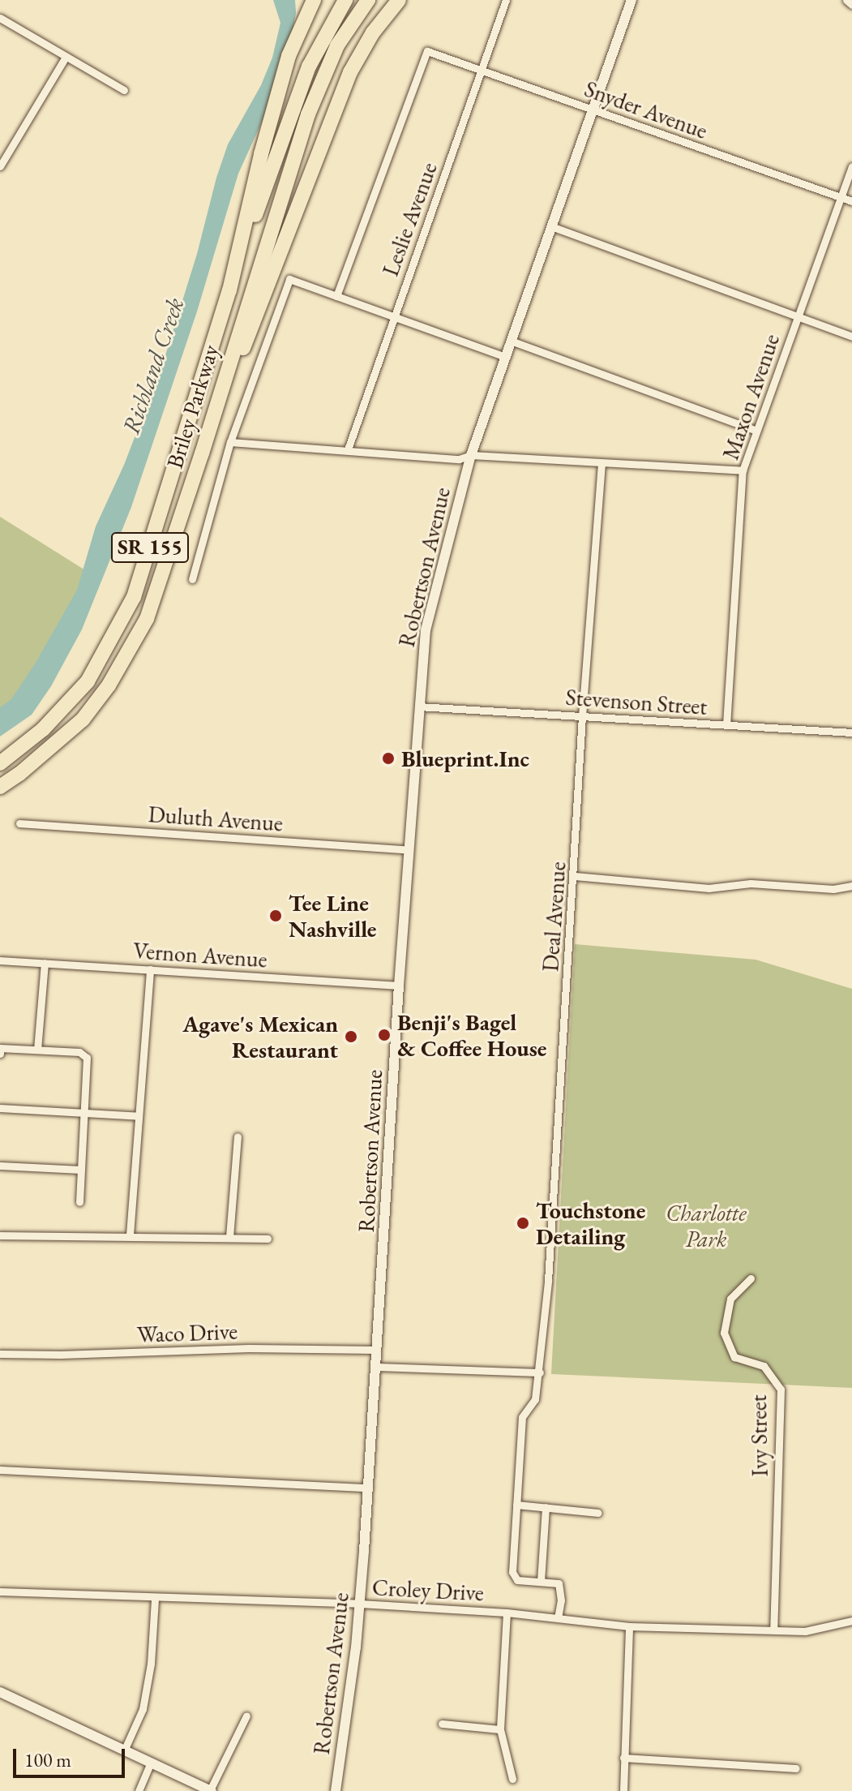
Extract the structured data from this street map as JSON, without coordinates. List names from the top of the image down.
{
  "streets": {
    "highway": ["Briley Parkway", "SR 155"],
    "street": [
      "Snyder Avenue",
      "Leslie Avenue",
      "Maxon Avenue",
      "Robertson Avenue",
      "Stevenson Street",
      "Duluth Avenue",
      "Deal Avenue",
      "Vernon Avenue",
      "Waco Drive",
      "Ivy Street",
      "Croley Drive"
    ]
  },
  "crossings": [
    ["Snyder Avenue", "Leslie Avenue"],
    ["Snyder Avenue", "Maxon Avenue"],
    ["Snyder Avenue", "Robertson Avenue"],
    ["Maxon Avenue", "Stevenson Street"],
    ["Robertson Avenue", "Stevenson Street"],
    ["Robertson Avenue", "Duluth Avenue"],
    ["Robertson Avenue", "Vernon Avenue"],
    ["Robertson Avenue", "Waco Drive"],
    ["Robertson Avenue", "Croley Drive"],
    ["Stevenson Street", "Deal Avenue"],
    ["Ivy Street", "Croley Drive"]
  ],
  "water": ["Richland Creek"],
  "parks": ["Charlotte Park"],
  "places": [
    "Blueprint.Inc",
    "Tee Line Nashville",
    "Benji's Bagel & Coffee House",
    "Agave's Mexican Restaurant",
    "Touchstone Detailing"
  ],
  "scale_bar": "100 m"
}
